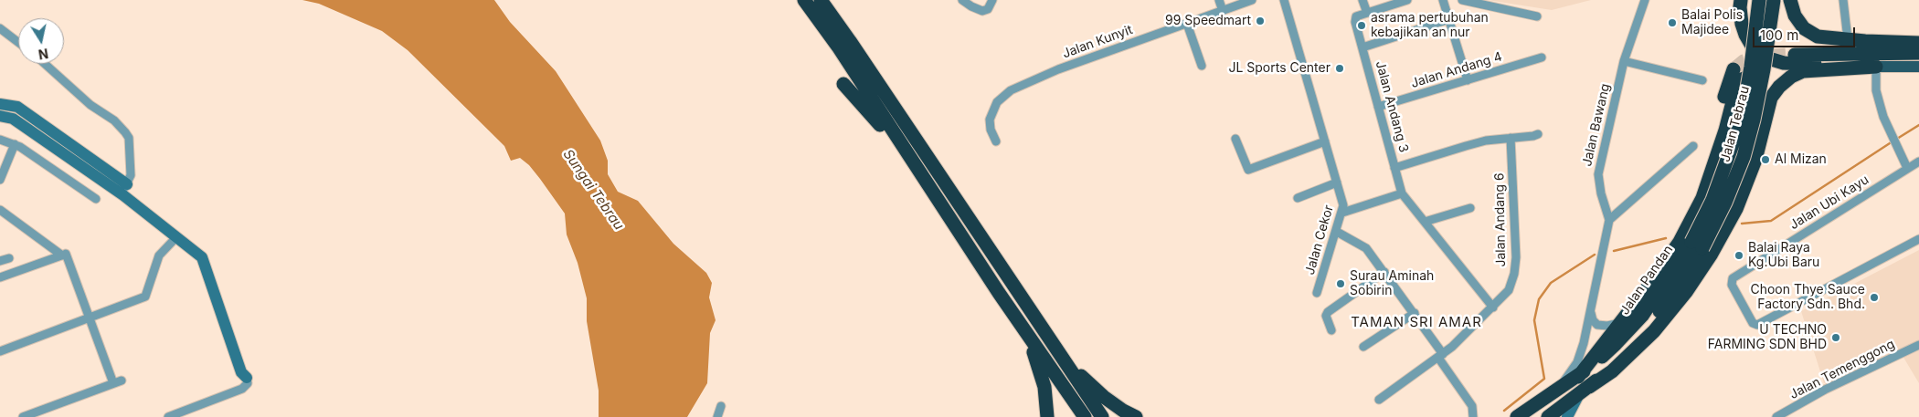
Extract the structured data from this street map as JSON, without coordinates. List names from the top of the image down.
{
  "streets": {
    "highway": ["Jalan Tebrau", "Jalan Pandan"],
    "street": [
      "Jalan Kunyit",
      "Jalan Andang 4",
      "Jalan Andang 3",
      "Jalan Bawang",
      "Jalan Ubi Kayu",
      "Jalan Andang 6",
      "Jalan Cekor",
      "Jalan Temenggong"
    ]
  },
  "crossings": [
    ["Jalan Andang 4", "Jalan Andang 3"],
    ["Jalan Andang 3", "Jalan Andang 6"],
    ["Jalan Tebrau", "Jalan Pandan"],
    ["Jalan Bawang", "Jalan Pandan"]
  ],
  "districts": ["TAMAN SRI AMAR"],
  "water": ["Sungai Tebrau"],
  "places": [
    "99 Speedmart",
    "Balai Polis Majidee",
    "asrama pertubuhan kebajikan an nur",
    "JL Sports Center",
    "Al Mizan",
    "Balai Raya Kg.Ubi Baru",
    "Surau Aminah Sobirin",
    "Choon Thye Sauce Factory Sdn. Bhd.",
    "U TECHNO FARMING SDN BHD"
  ],
  "scale_bar": "100 m",
  "north": "bottom"
}
